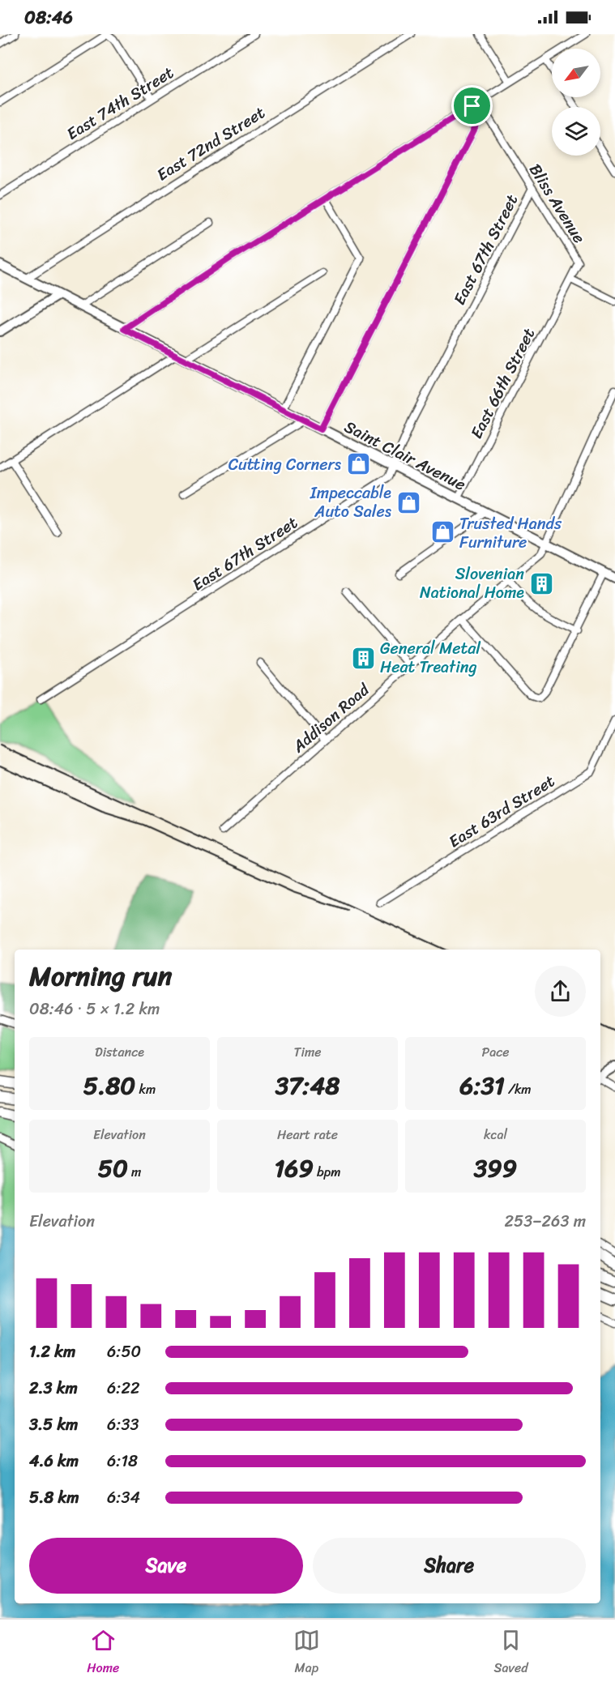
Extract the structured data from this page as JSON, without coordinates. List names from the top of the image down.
{
  "streets": {
    "main road": ["Saint Clair Avenue"],
    "street": [
      "East 74th Street",
      "East 72nd Street",
      "Bliss Avenue",
      "East 67th Street",
      "East 66th Street",
      "Addison Road",
      "East 63rd Street"
    ]
  },
  "crossings": [
    ["East 72nd Street", "Saint Clair Avenue"],
    ["Bliss Avenue", "East 67th Street"],
    ["Bliss Avenue", "East 66th Street"],
    ["East 67th Street", "Saint Clair Avenue"],
    ["East 66th Street", "Saint Clair Avenue"],
    ["Saint Clair Avenue", "Addison Road"]
  ],
  "places": {
    "shop": ["Cutting Corners", "Impeccable Auto Sales", "Trusted Hands Furniture"],
    "building": ["Slovenian National Home", "General Metal Heat Treating"]
  },
  "north": "bottom left",
  "page": {
    "status": "08:46",
    "heading": ["Morning run", "08:46 · 5 × 1.2 km"],
    "stats": [
      ["Distance", "5.80 km"],
      ["Time", "37:48"],
      ["Pace", "6:31 /km"],
      ["Elevation", "50 m"],
      ["Heart rate", "169 bpm"],
      ["kcal", "399"]
    ],
    "chart": ["Elevation", "253–263 m"],
    "list": [
      {
        "name": "1.2 km",
        "note": "6:50"
      },
      {
        "name": "2.3 km",
        "note": "6:22"
      },
      {
        "name": "3.5 km",
        "note": "6:33"
      },
      {
        "name": "4.6 km",
        "note": "6:18"
      },
      {
        "name": "5.8 km",
        "note": "6:34"
      }
    ],
    "buttons": ["Save", "Share"],
    "tabs": ["Home", "Map", "Saved"]
  }
}
